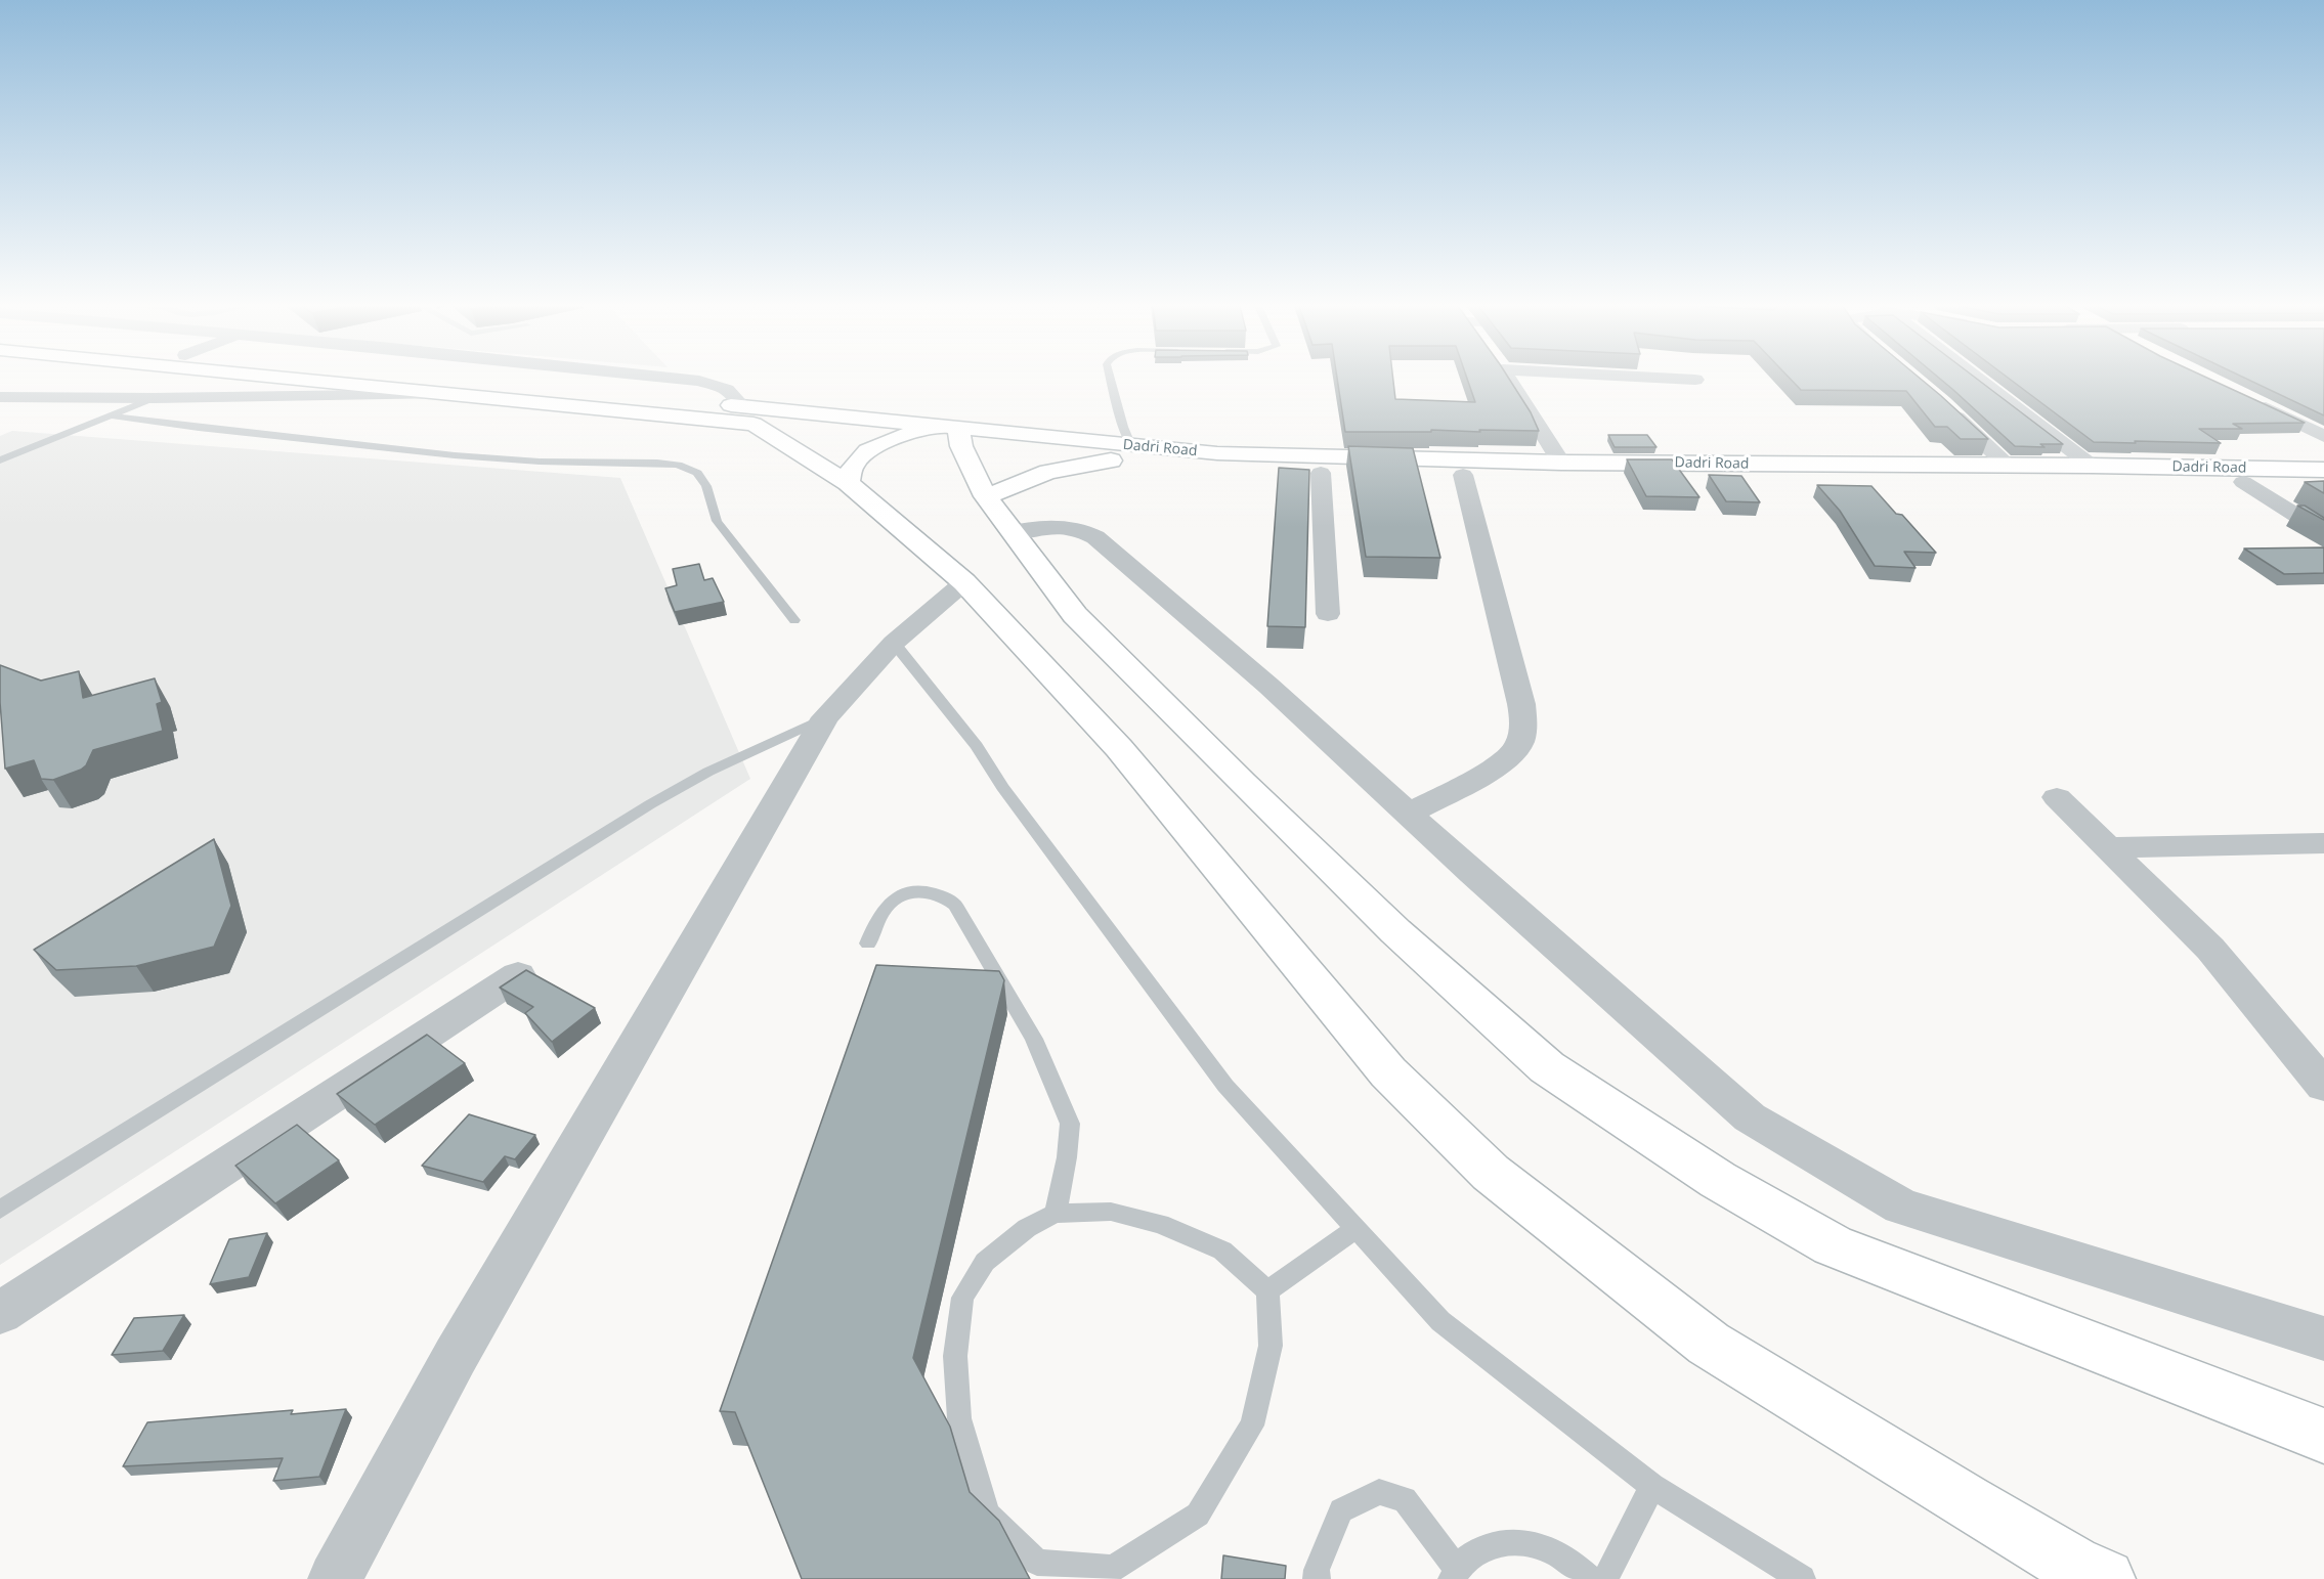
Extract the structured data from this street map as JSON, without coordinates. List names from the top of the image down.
{
  "streets": {
    "main road": ["Dadri Road"]
  }
}
